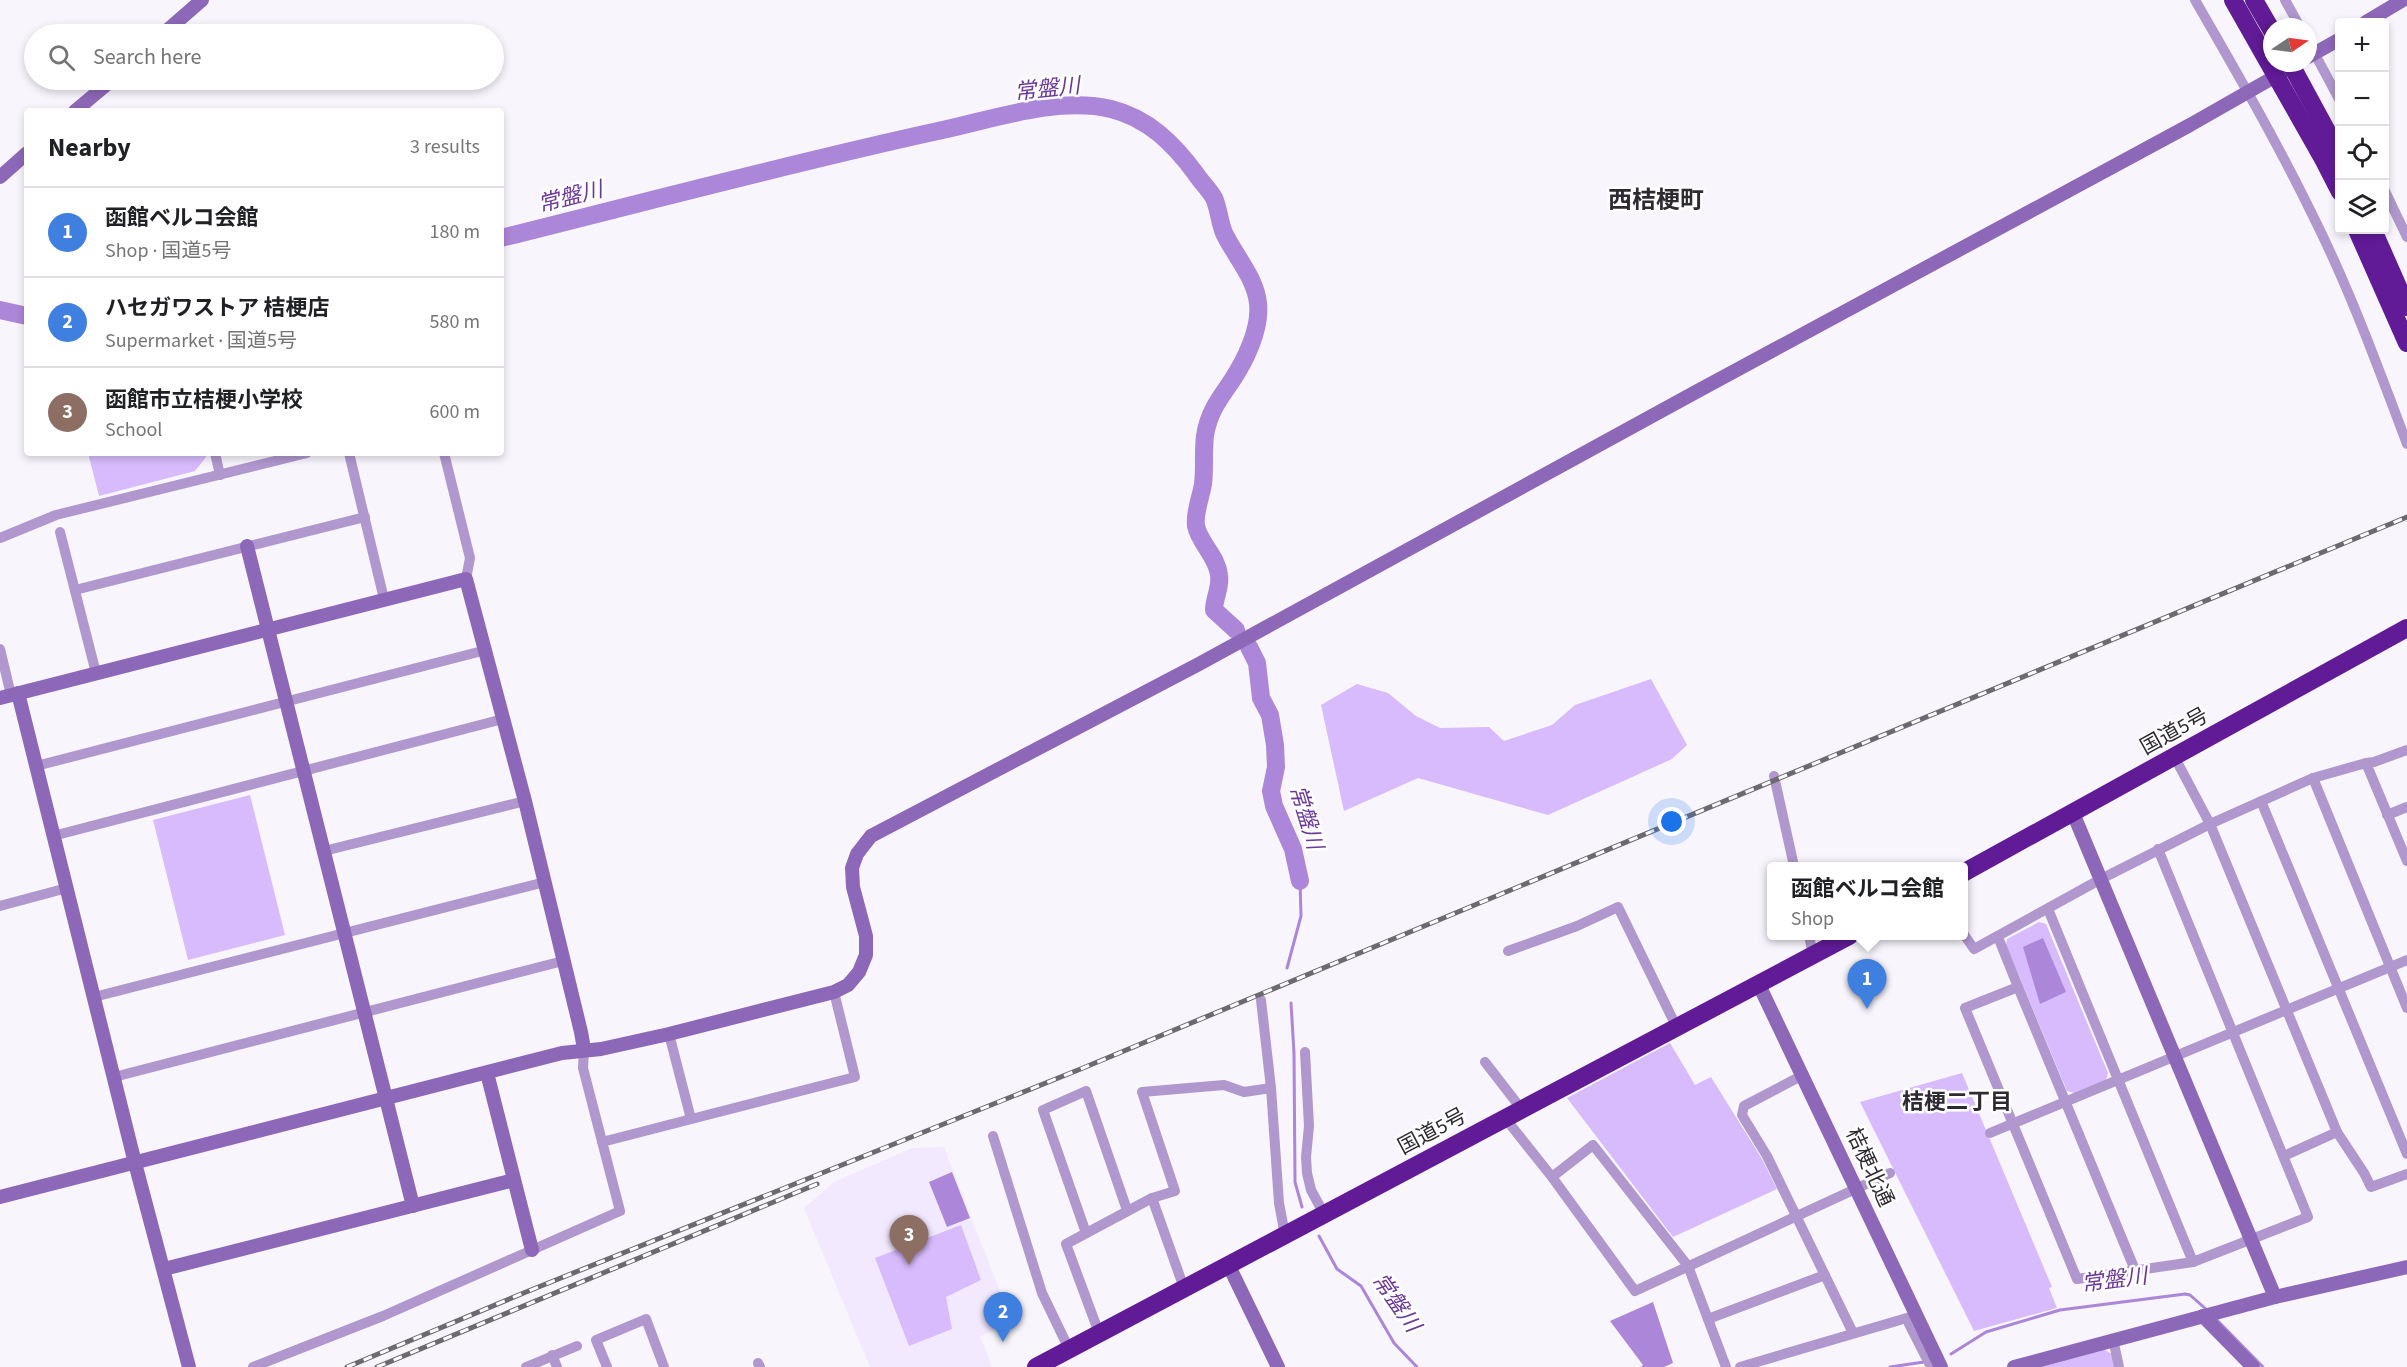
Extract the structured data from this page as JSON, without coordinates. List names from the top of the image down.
{
  "streets": {
    "highway": ["国道5号"],
    "street": ["桔梗北通"]
  },
  "crossings": [
    ["国道5号", "桔梗北通"]
  ],
  "districts": ["西桔梗町", "桔梗二丁目"],
  "water": ["常盤川"],
  "north": "right",
  "page": {
    "map_buttons": ["+", "−"],
    "search": "Search here",
    "heading": ["Nearby", "3 results"],
    "list": [
      {
        "mark": "1",
        "name": "函館ベルコ会館",
        "note": "Shop · 国道5号",
        "value": "180 m"
      },
      {
        "mark": "2",
        "name": "ハセガワストア 桔梗店",
        "note": "Supermarket · 国道5号",
        "value": "580 m"
      },
      {
        "mark": "3",
        "name": "函館市立桔梗小学校",
        "note": "School",
        "value": "600 m"
      }
    ],
    "popup": ["函館ベルコ会館", "Shop"],
    "pins": ["1", "3", "2"]
  }
}
